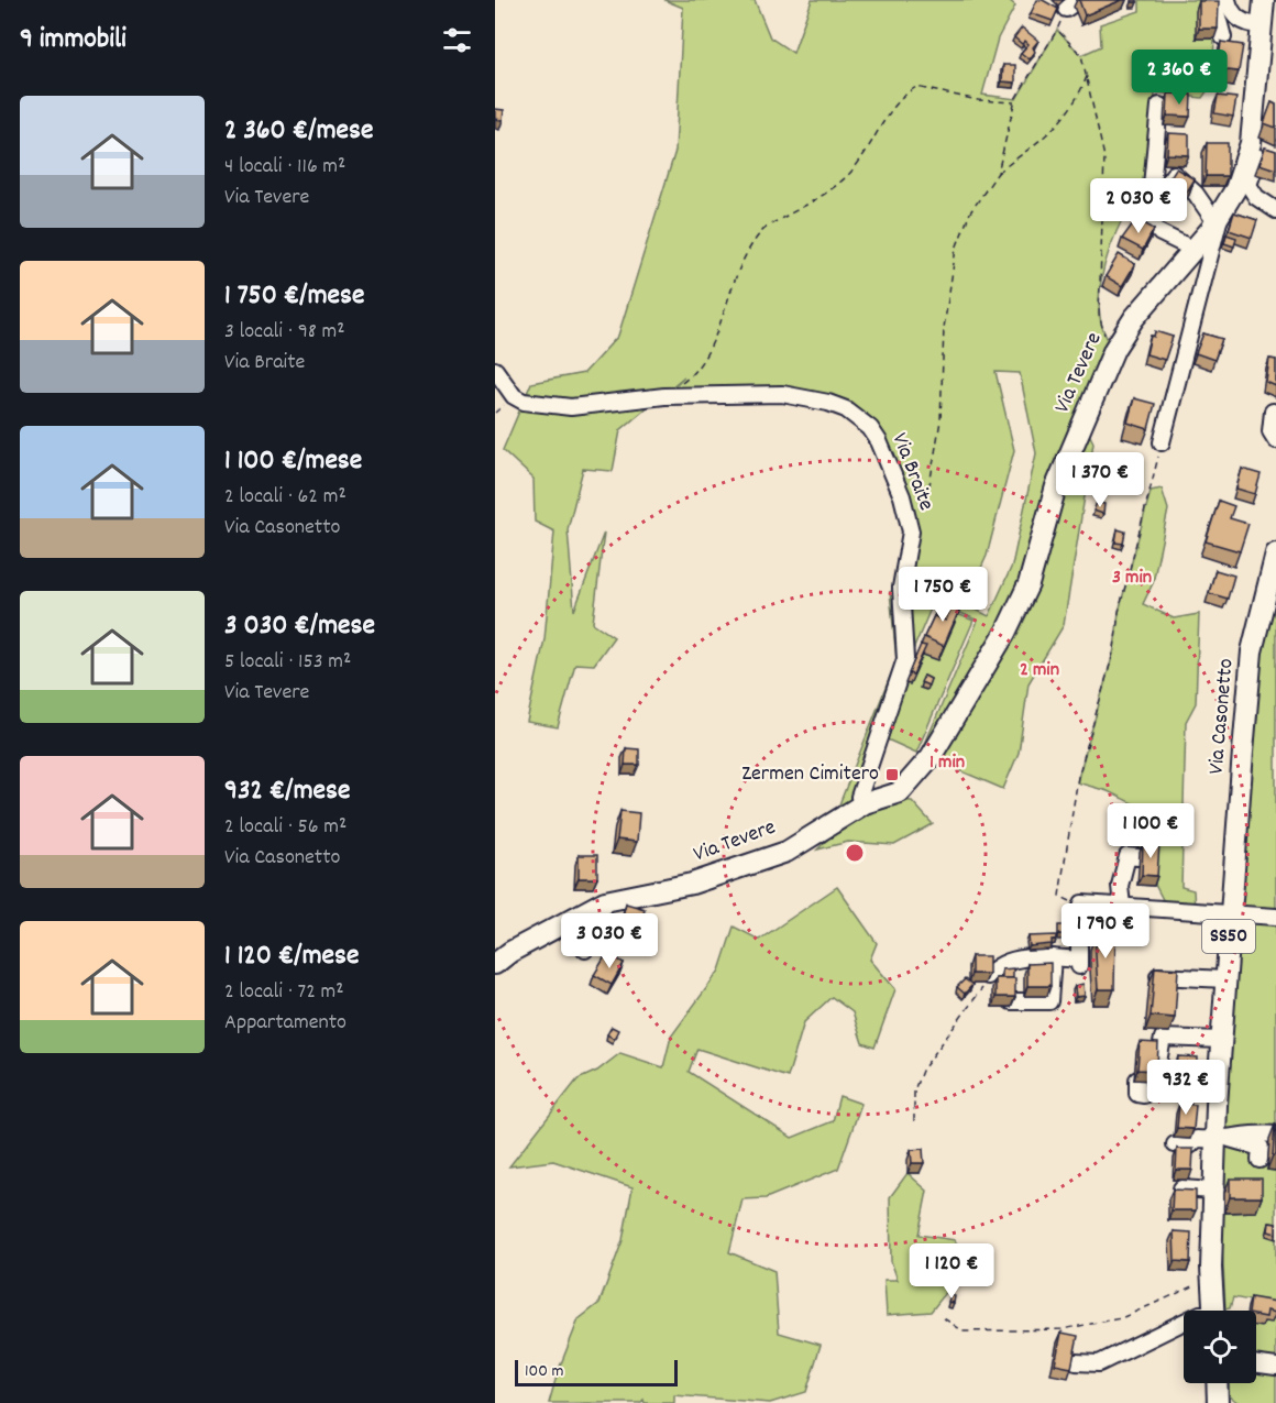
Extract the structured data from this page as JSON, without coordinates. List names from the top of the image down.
{
  "streets": {
    "main road": ["Via Tevere", "Via Casonetto", "SS50"],
    "street": ["Via Braite"]
  },
  "crossings": [
    ["Via Tevere", "Via Braite"]
  ],
  "places": {
    "transit": ["Zermen Cimitero"]
  },
  "scale_bar": "100 m",
  "page": {
    "heading": "9 immobili",
    "price": [
      "2 360 €",
      "2 030 €",
      "1 370 €",
      "1 750 €",
      "1 100 €",
      "1 790 €",
      "3 030 €",
      "932 €",
      "1 120 €"
    ],
    "list": [
      {
        "name": "2 360 €/mese",
        "note": "4 locali · 116 m² · Via Tevere"
      },
      {
        "name": "1 750 €/mese",
        "note": "3 locali · 98 m² · Via Braite"
      },
      {
        "name": "1 100 €/mese",
        "note": "2 locali · 62 m² · Via Casonetto"
      },
      {
        "name": "3 030 €/mese",
        "note": "5 locali · 153 m² · Via Tevere"
      },
      {
        "name": "932 €/mese",
        "note": "2 locali · 56 m² · Via Casonetto"
      },
      {
        "name": "1 120 €/mese",
        "note": "2 locali · 72 m² · Appartamento"
      }
    ],
    "scale": "100 m"
  },
  "rings": ["3 min", "2 min", "1 min"]
}
